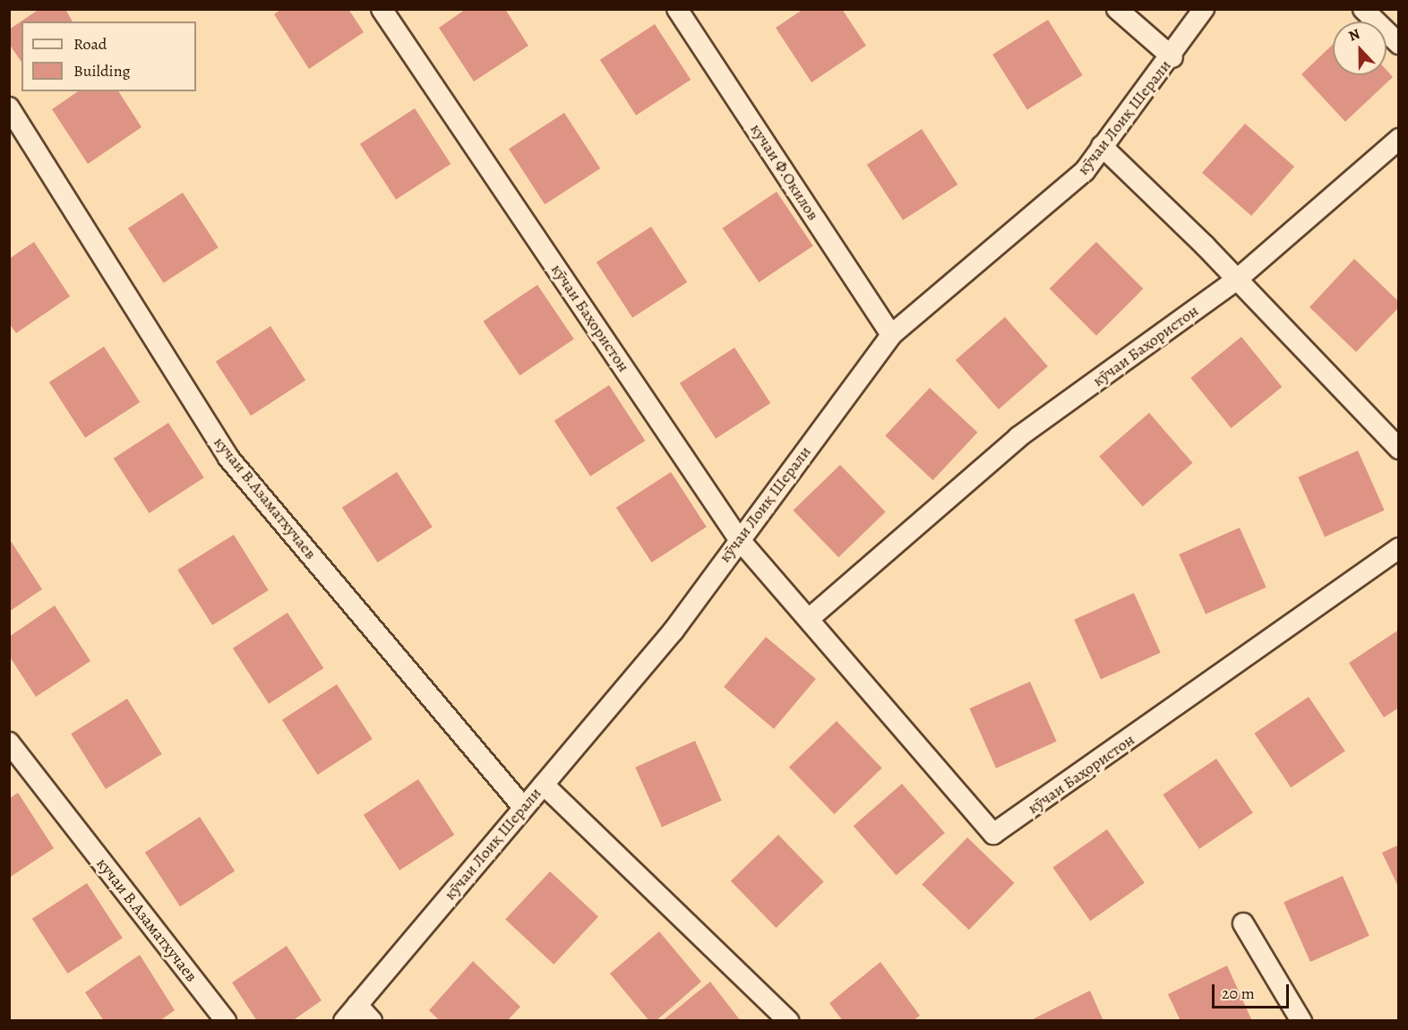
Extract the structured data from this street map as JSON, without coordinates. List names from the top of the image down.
{
  "streets": {
    "street": [
      "кӯчаи Лоиқ Шерали",
      "кучаи Ф.Окилов",
      "кӯчаи Баҳористон",
      "кучаи В.Азаматхучаев"
    ]
  },
  "crossings": [
    ["кӯчаи Лоиқ Шерали", "кучаи Ф.Окилов"],
    ["кӯчаи Лоиқ Шерали", "кӯчаи Баҳористон"],
    ["кӯчаи Лоиқ Шерали", "кучаи В.Азаматхучаев"]
  ],
  "legend": ["Road", "Building"],
  "scale_bar": "20 m",
  "north": "top"
}
